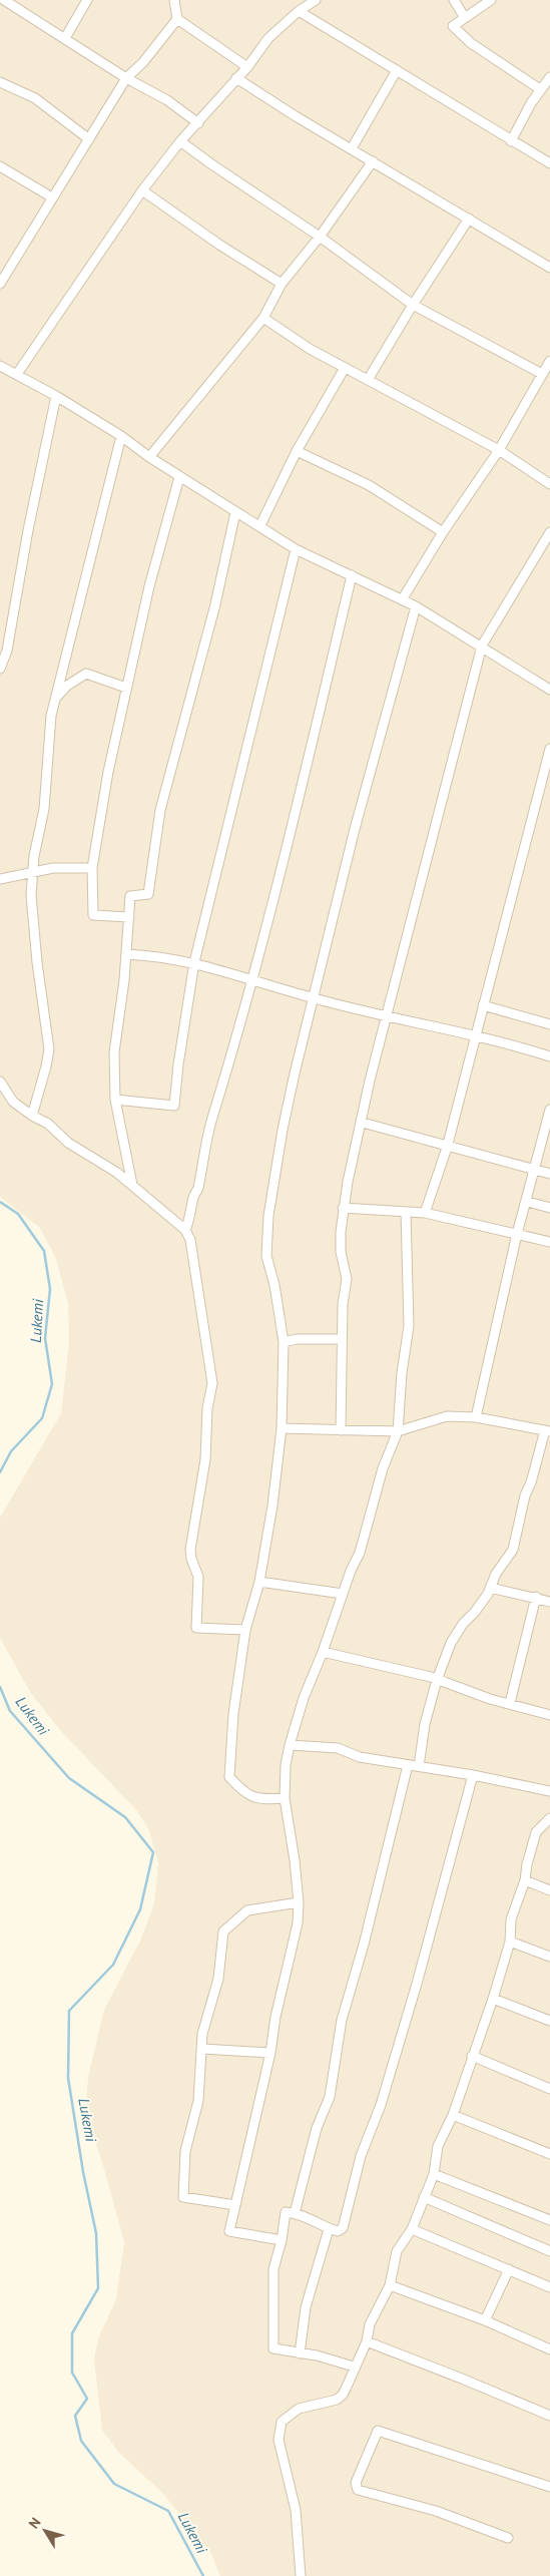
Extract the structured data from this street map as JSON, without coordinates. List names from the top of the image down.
{
  "water": ["Lukemi"],
  "north": "top left"
}
